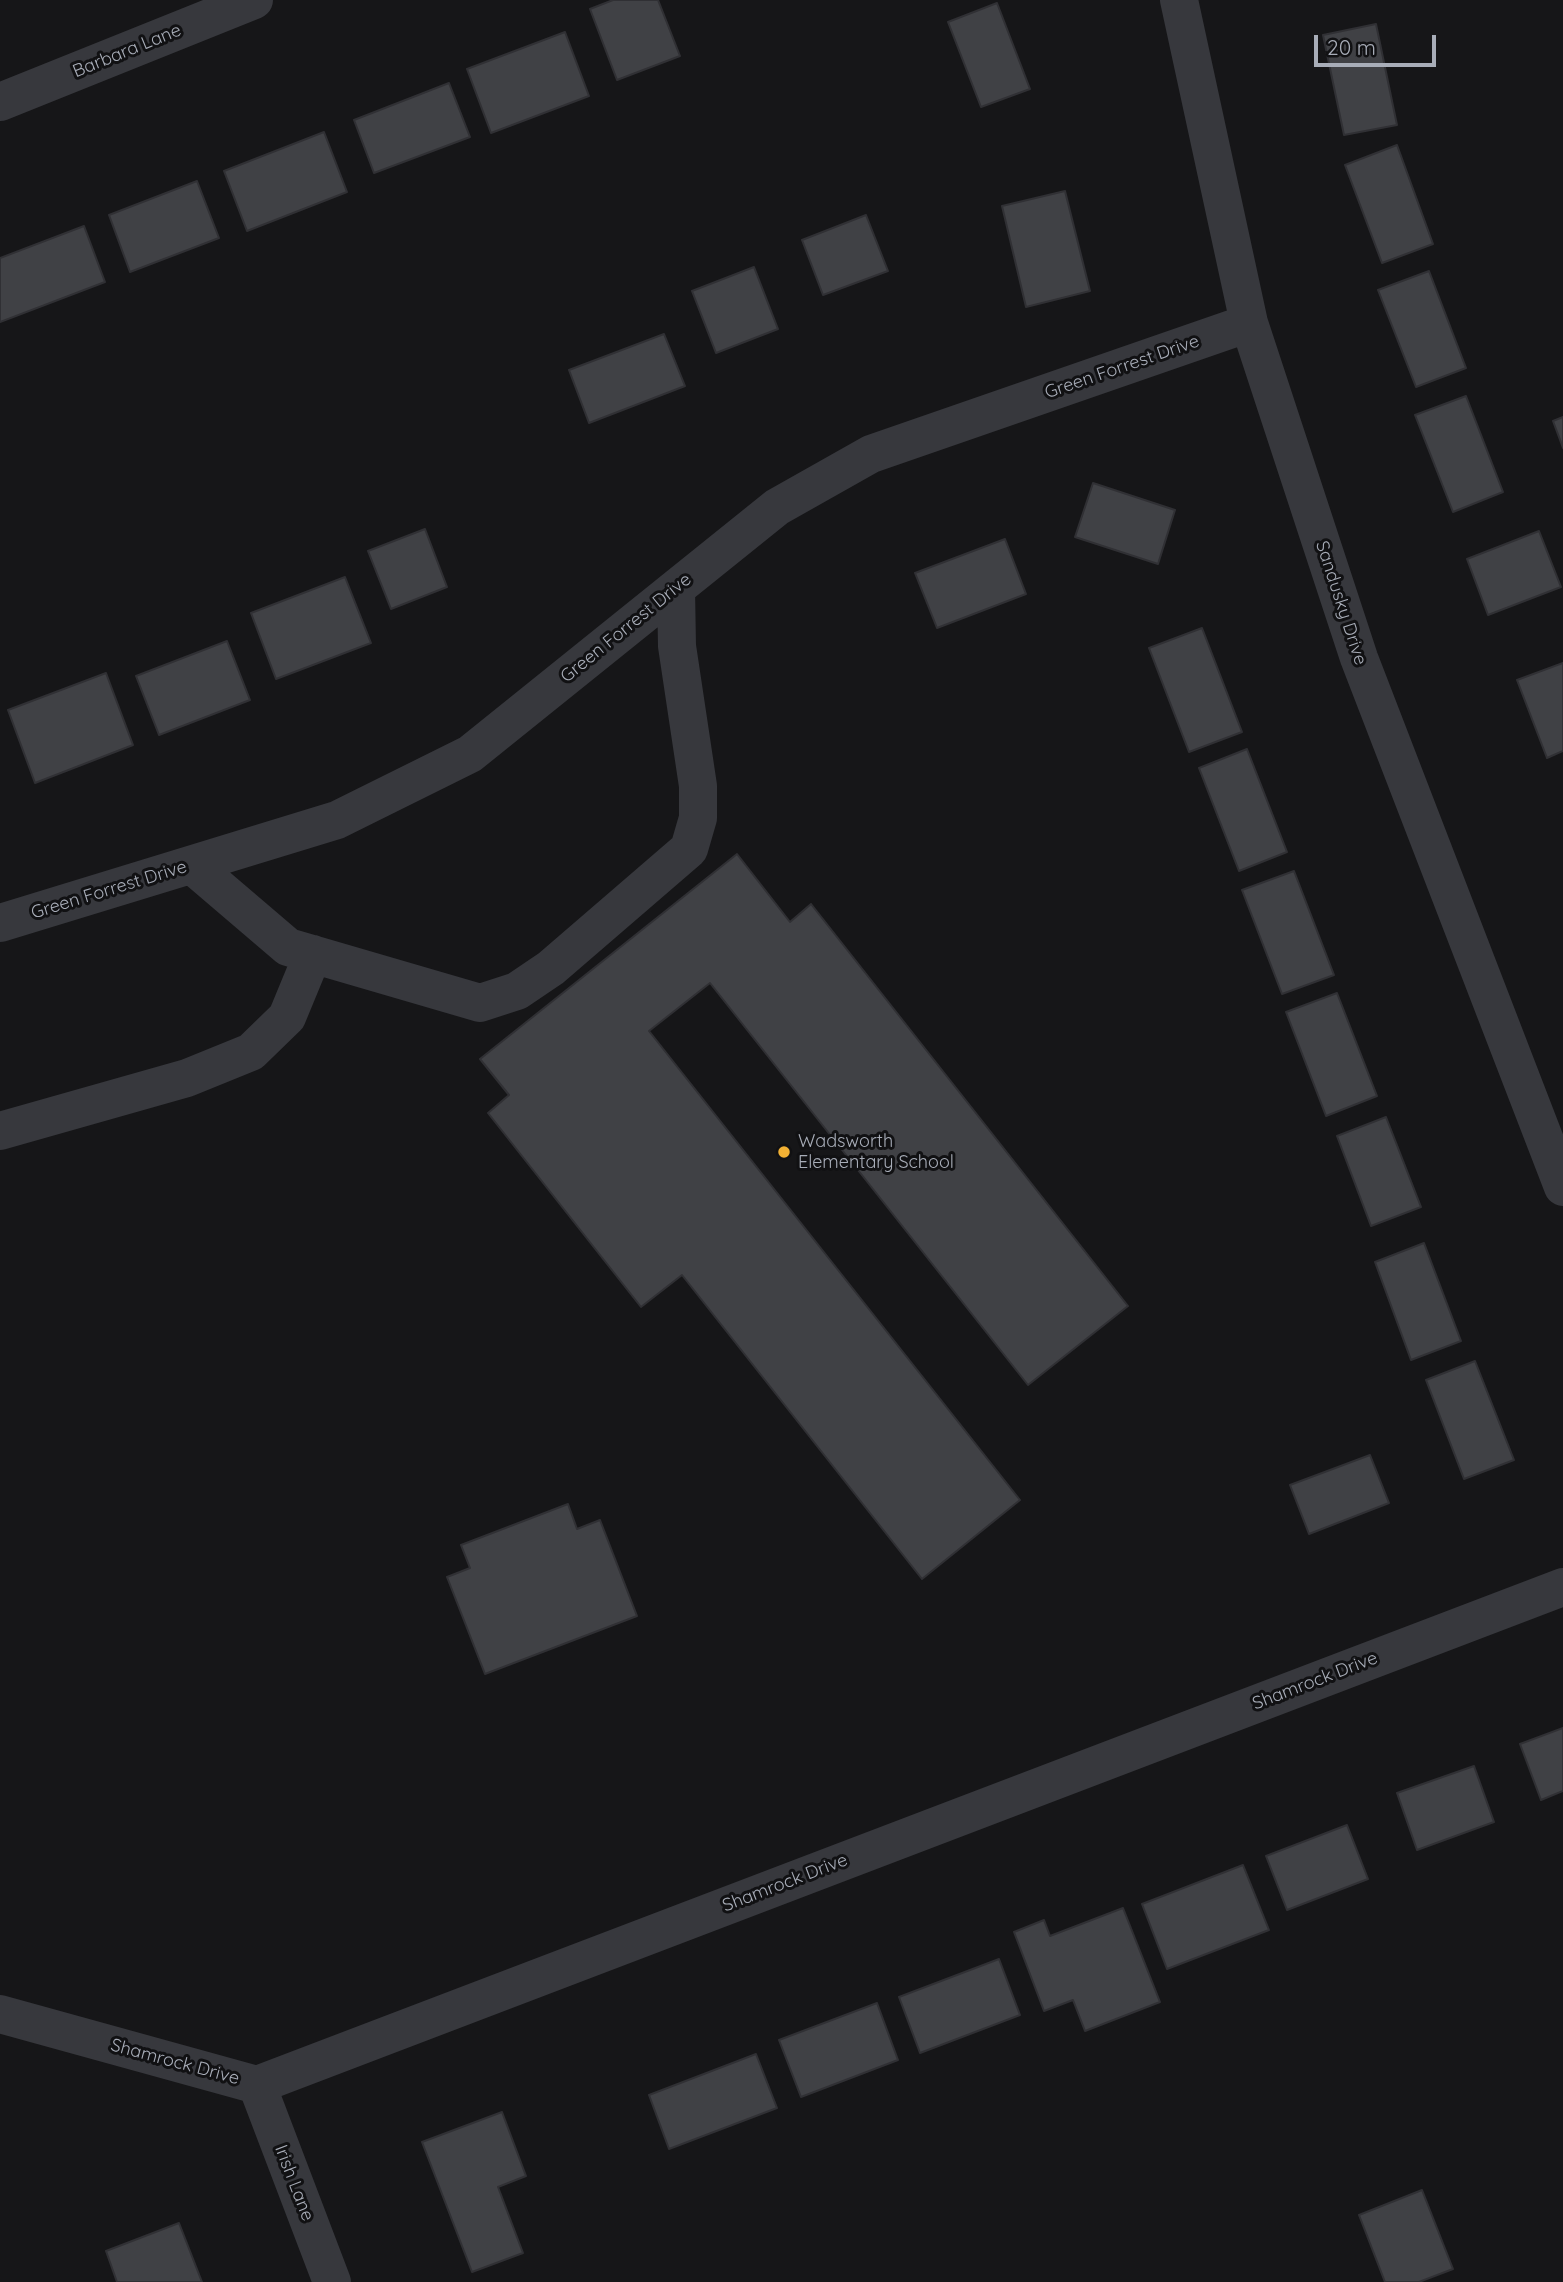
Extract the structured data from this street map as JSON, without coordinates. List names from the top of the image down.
{
  "streets": {
    "street": [
      "Barbara Lane",
      "Green Forrest Drive",
      "Sandusky Drive",
      "Shamrock Drive",
      "Irish Lane"
    ]
  },
  "crossings": [
    ["Green Forrest Drive", "Sandusky Drive"],
    ["Shamrock Drive", "Irish Lane"]
  ],
  "places": ["Wadsworth Elementary School"],
  "scale_bar": "20 m"
}
